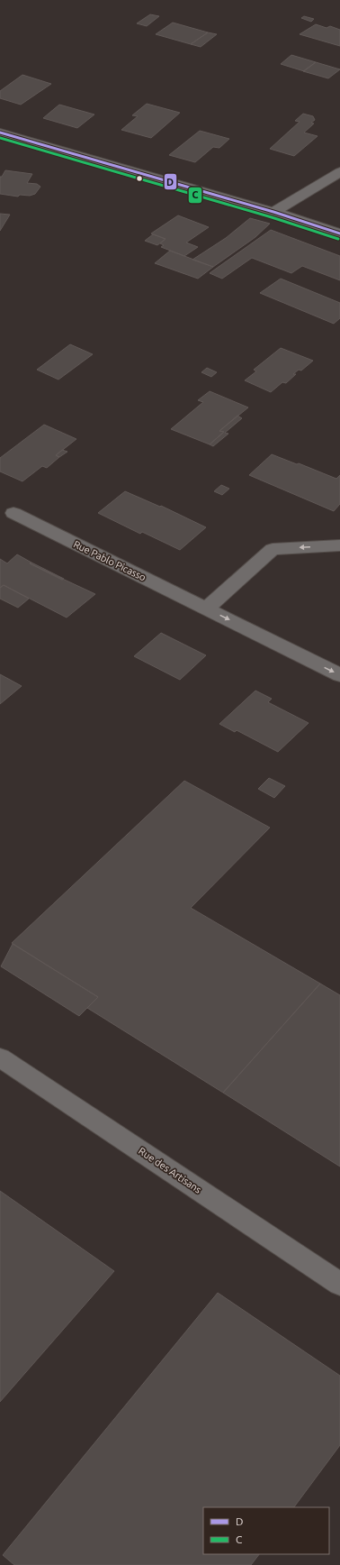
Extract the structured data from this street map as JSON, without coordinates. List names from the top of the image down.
{
  "streets": {
    "street": ["Rue Pablo Picasso", "Rue des Artisans"]
  },
  "one_way": ["Rue Pablo Picasso"],
  "lines": ["transit line D", "transit line C"],
  "legend": ["D", "C"]
}
